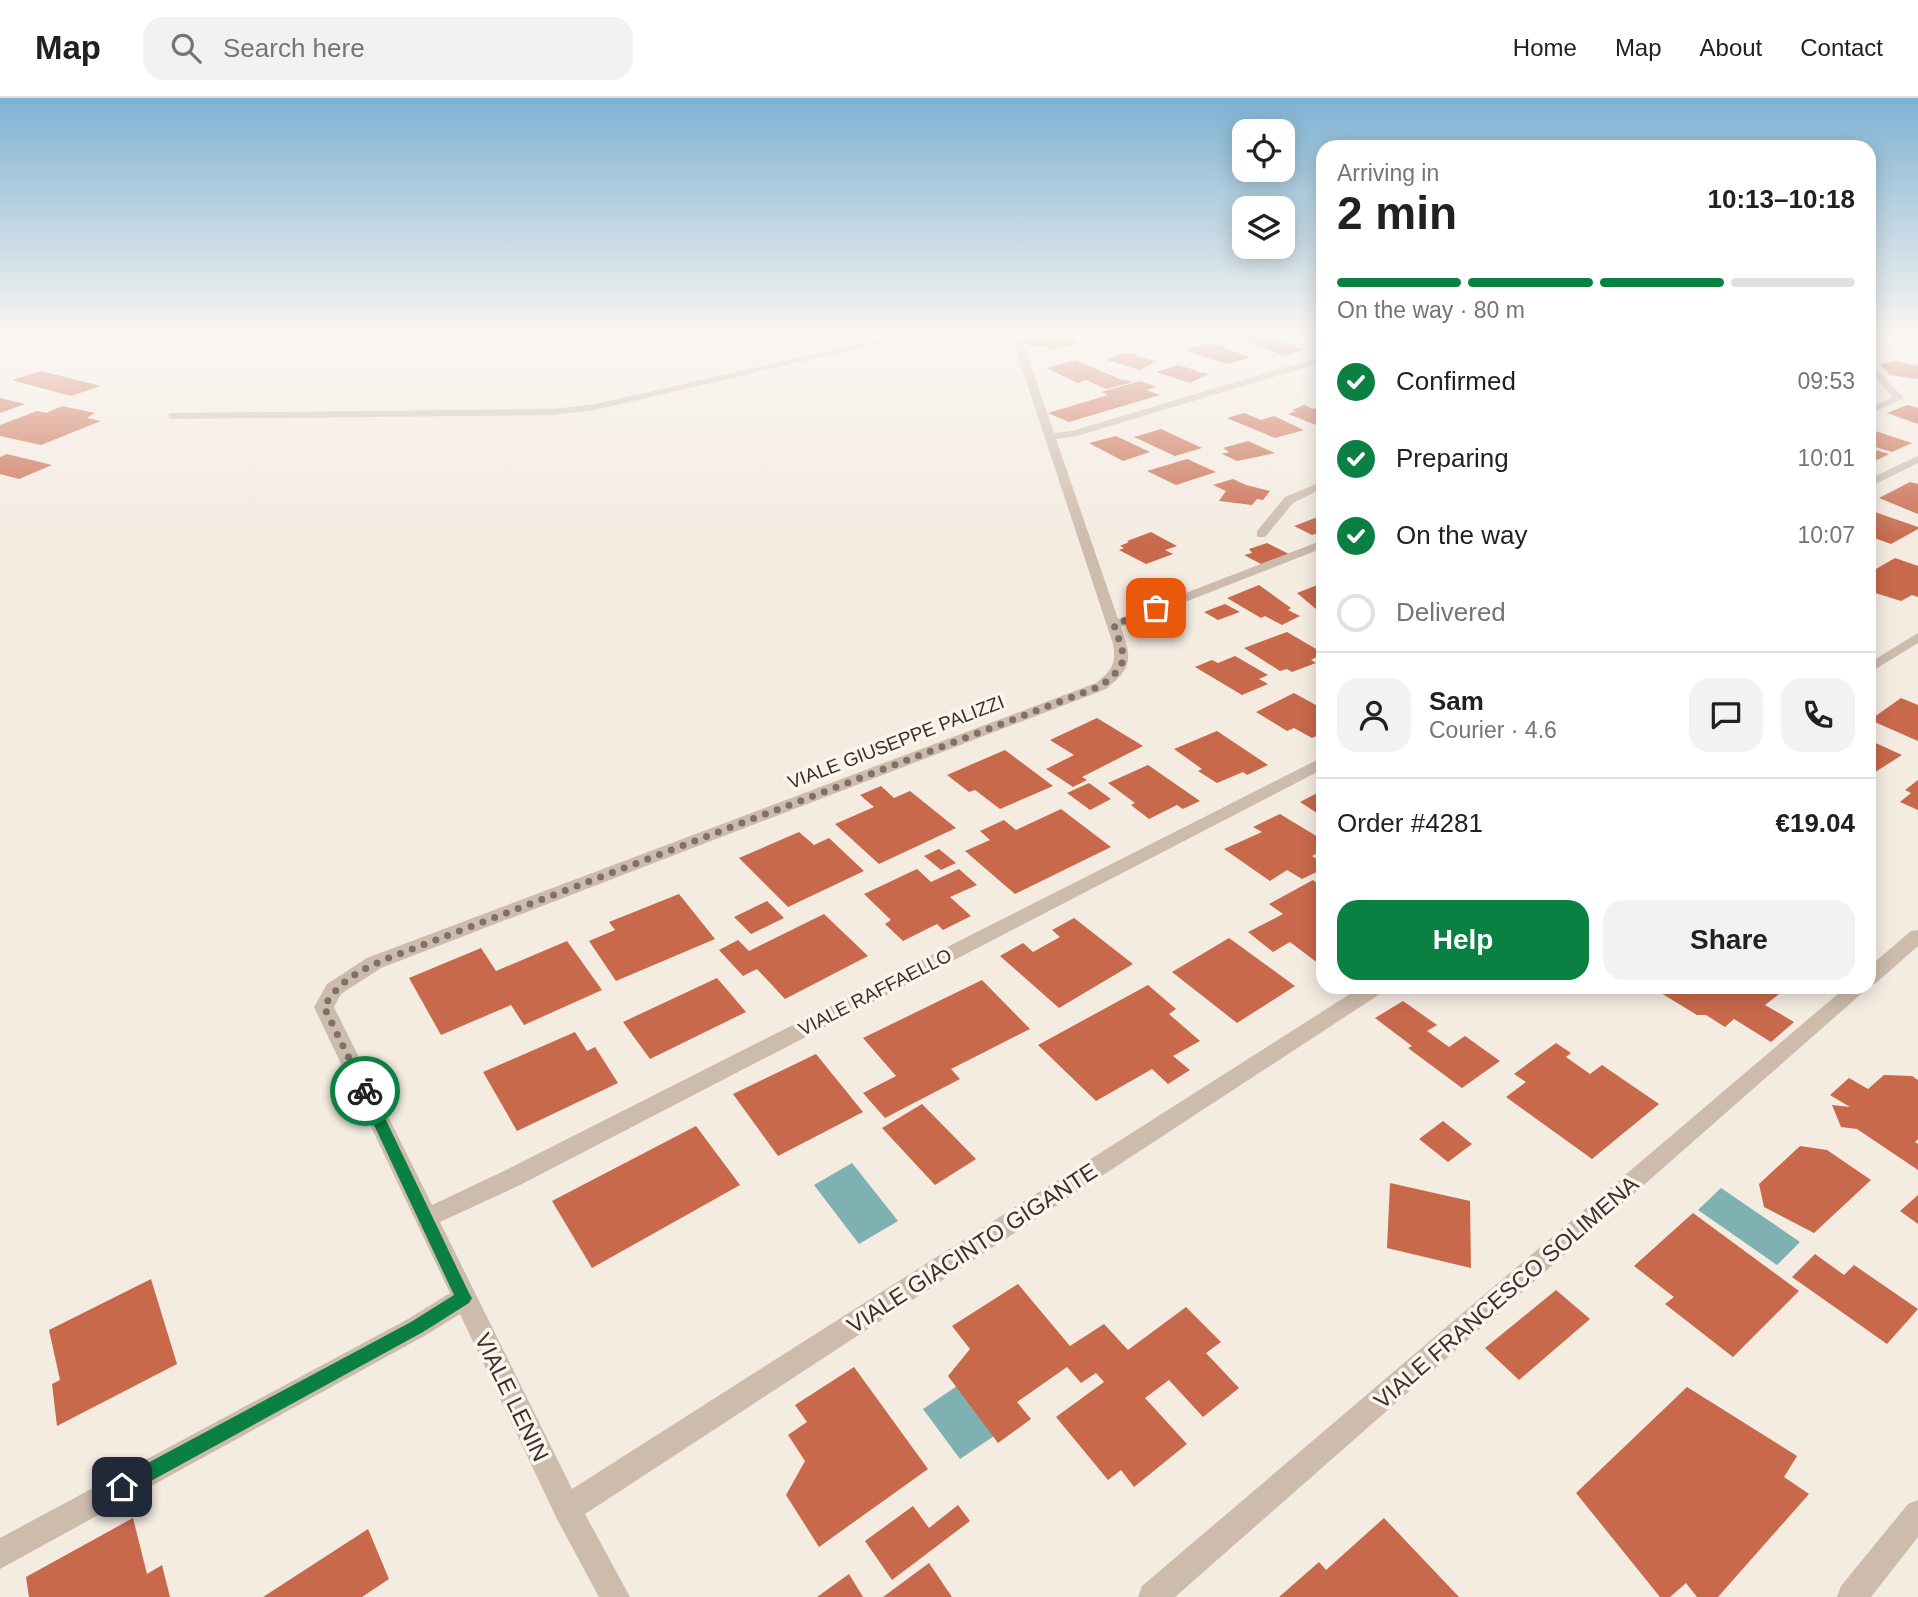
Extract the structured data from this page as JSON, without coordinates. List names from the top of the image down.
{
  "streets": {
    "street": [
      "VIALE GIUSEPPE PALIZZI",
      "VIALE RAFFAELLO",
      "VIALE GIACINTO GIGANTE",
      "VIALE FRANCESCO SOLIMENA",
      "VIALE LENIN"
    ]
  },
  "crossings": [
    ["VIALE GIUSEPPE PALIZZI", "VIALE LENIN"],
    ["VIALE RAFFAELLO", "VIALE LENIN"],
    ["VIALE GIACINTO GIGANTE", "VIALE LENIN"]
  ],
  "page": {
    "header": "Map",
    "search": "Search here",
    "nav": [
      "Home",
      "Map",
      "About",
      "Contact"
    ],
    "heading": ["2 min", "Arriving in", "10:13–10:18"],
    "panel": [
      "Sam",
      "Courier · 4.6",
      "Order #4281",
      "€19.04"
    ],
    "bar": "On the way · 80 m",
    "list": [
      ["Confirmed", "09:53"],
      ["Preparing", "10:01"],
      ["On the way", "10:07"],
      "Delivered"
    ],
    "buttons": ["Help", "Share"]
  }
}
